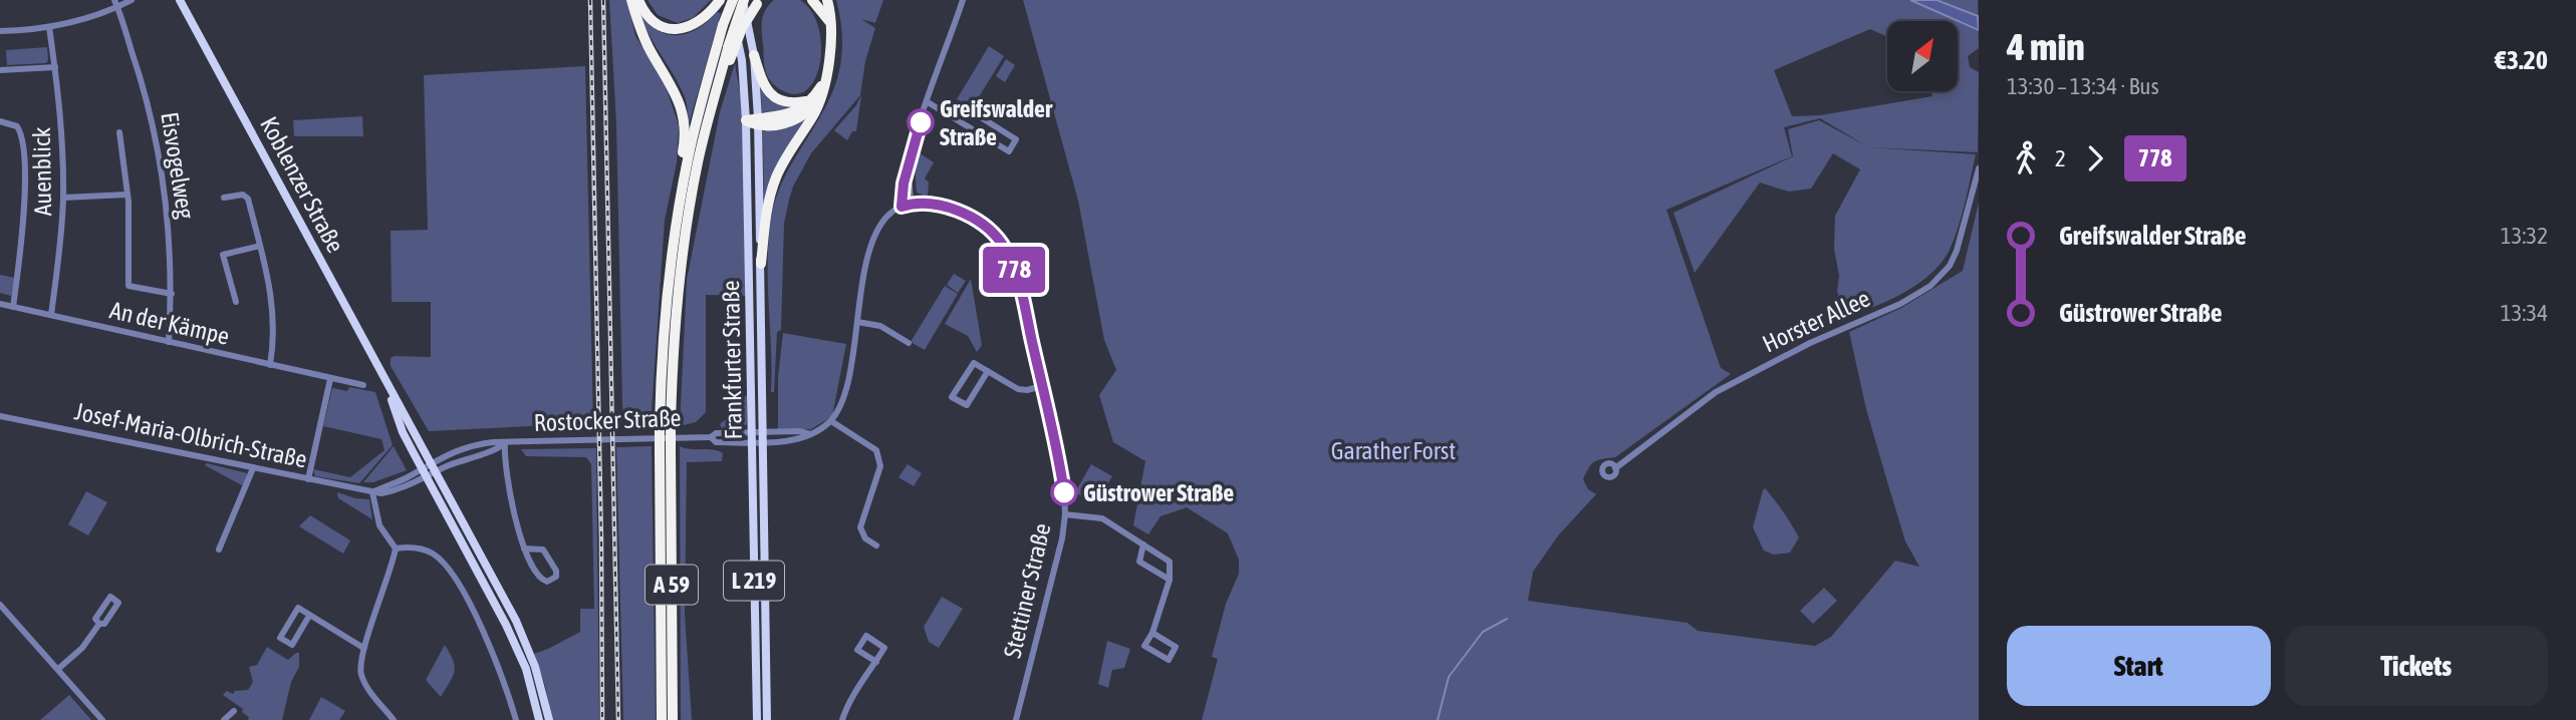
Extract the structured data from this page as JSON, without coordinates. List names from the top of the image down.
{
  "streets": {
    "highway": ["A 59"],
    "main road": ["Koblenzer Straße", "Frankfurter Straße", "L 219"],
    "street": [
      "Eisvogelweg",
      "Auenblick",
      "Horster Allee",
      "An der Kämpe",
      "Rostocker Straße",
      "Josef-Maria-Olbrich-Straße",
      "Stettiner Straße"
    ]
  },
  "crossings": [
    ["Eisvogelweg", "An der Kämpe"],
    ["Auenblick", "An der Kämpe"],
    ["Koblenzer Straße", "Rostocker Straße"],
    ["Koblenzer Straße", "Josef-Maria-Olbrich-Straße"],
    ["Frankfurter Straße", "Rostocker Straße"],
    ["Frankfurter Straße", "A 59"],
    ["Rostocker Straße", "Josef-Maria-Olbrich-Straße"]
  ],
  "parks": ["Garather Forst"],
  "places": ["Greifswalder Straße", "Güstrower Straße"],
  "lines": ["bus line 778"],
  "north": "top right",
  "page": {
    "on_map": "778",
    "heading": ["4 min", "13:30 – 13:34 · Bus", "€3.20"],
    "legs": ["2", "778"],
    "list": [
      {
        "name": "Greifswalder Straße",
        "value": "13:32"
      },
      {
        "name": "Güstrower Straße",
        "value": "13:34"
      }
    ],
    "buttons": ["Start", "Tickets"]
  }
}
